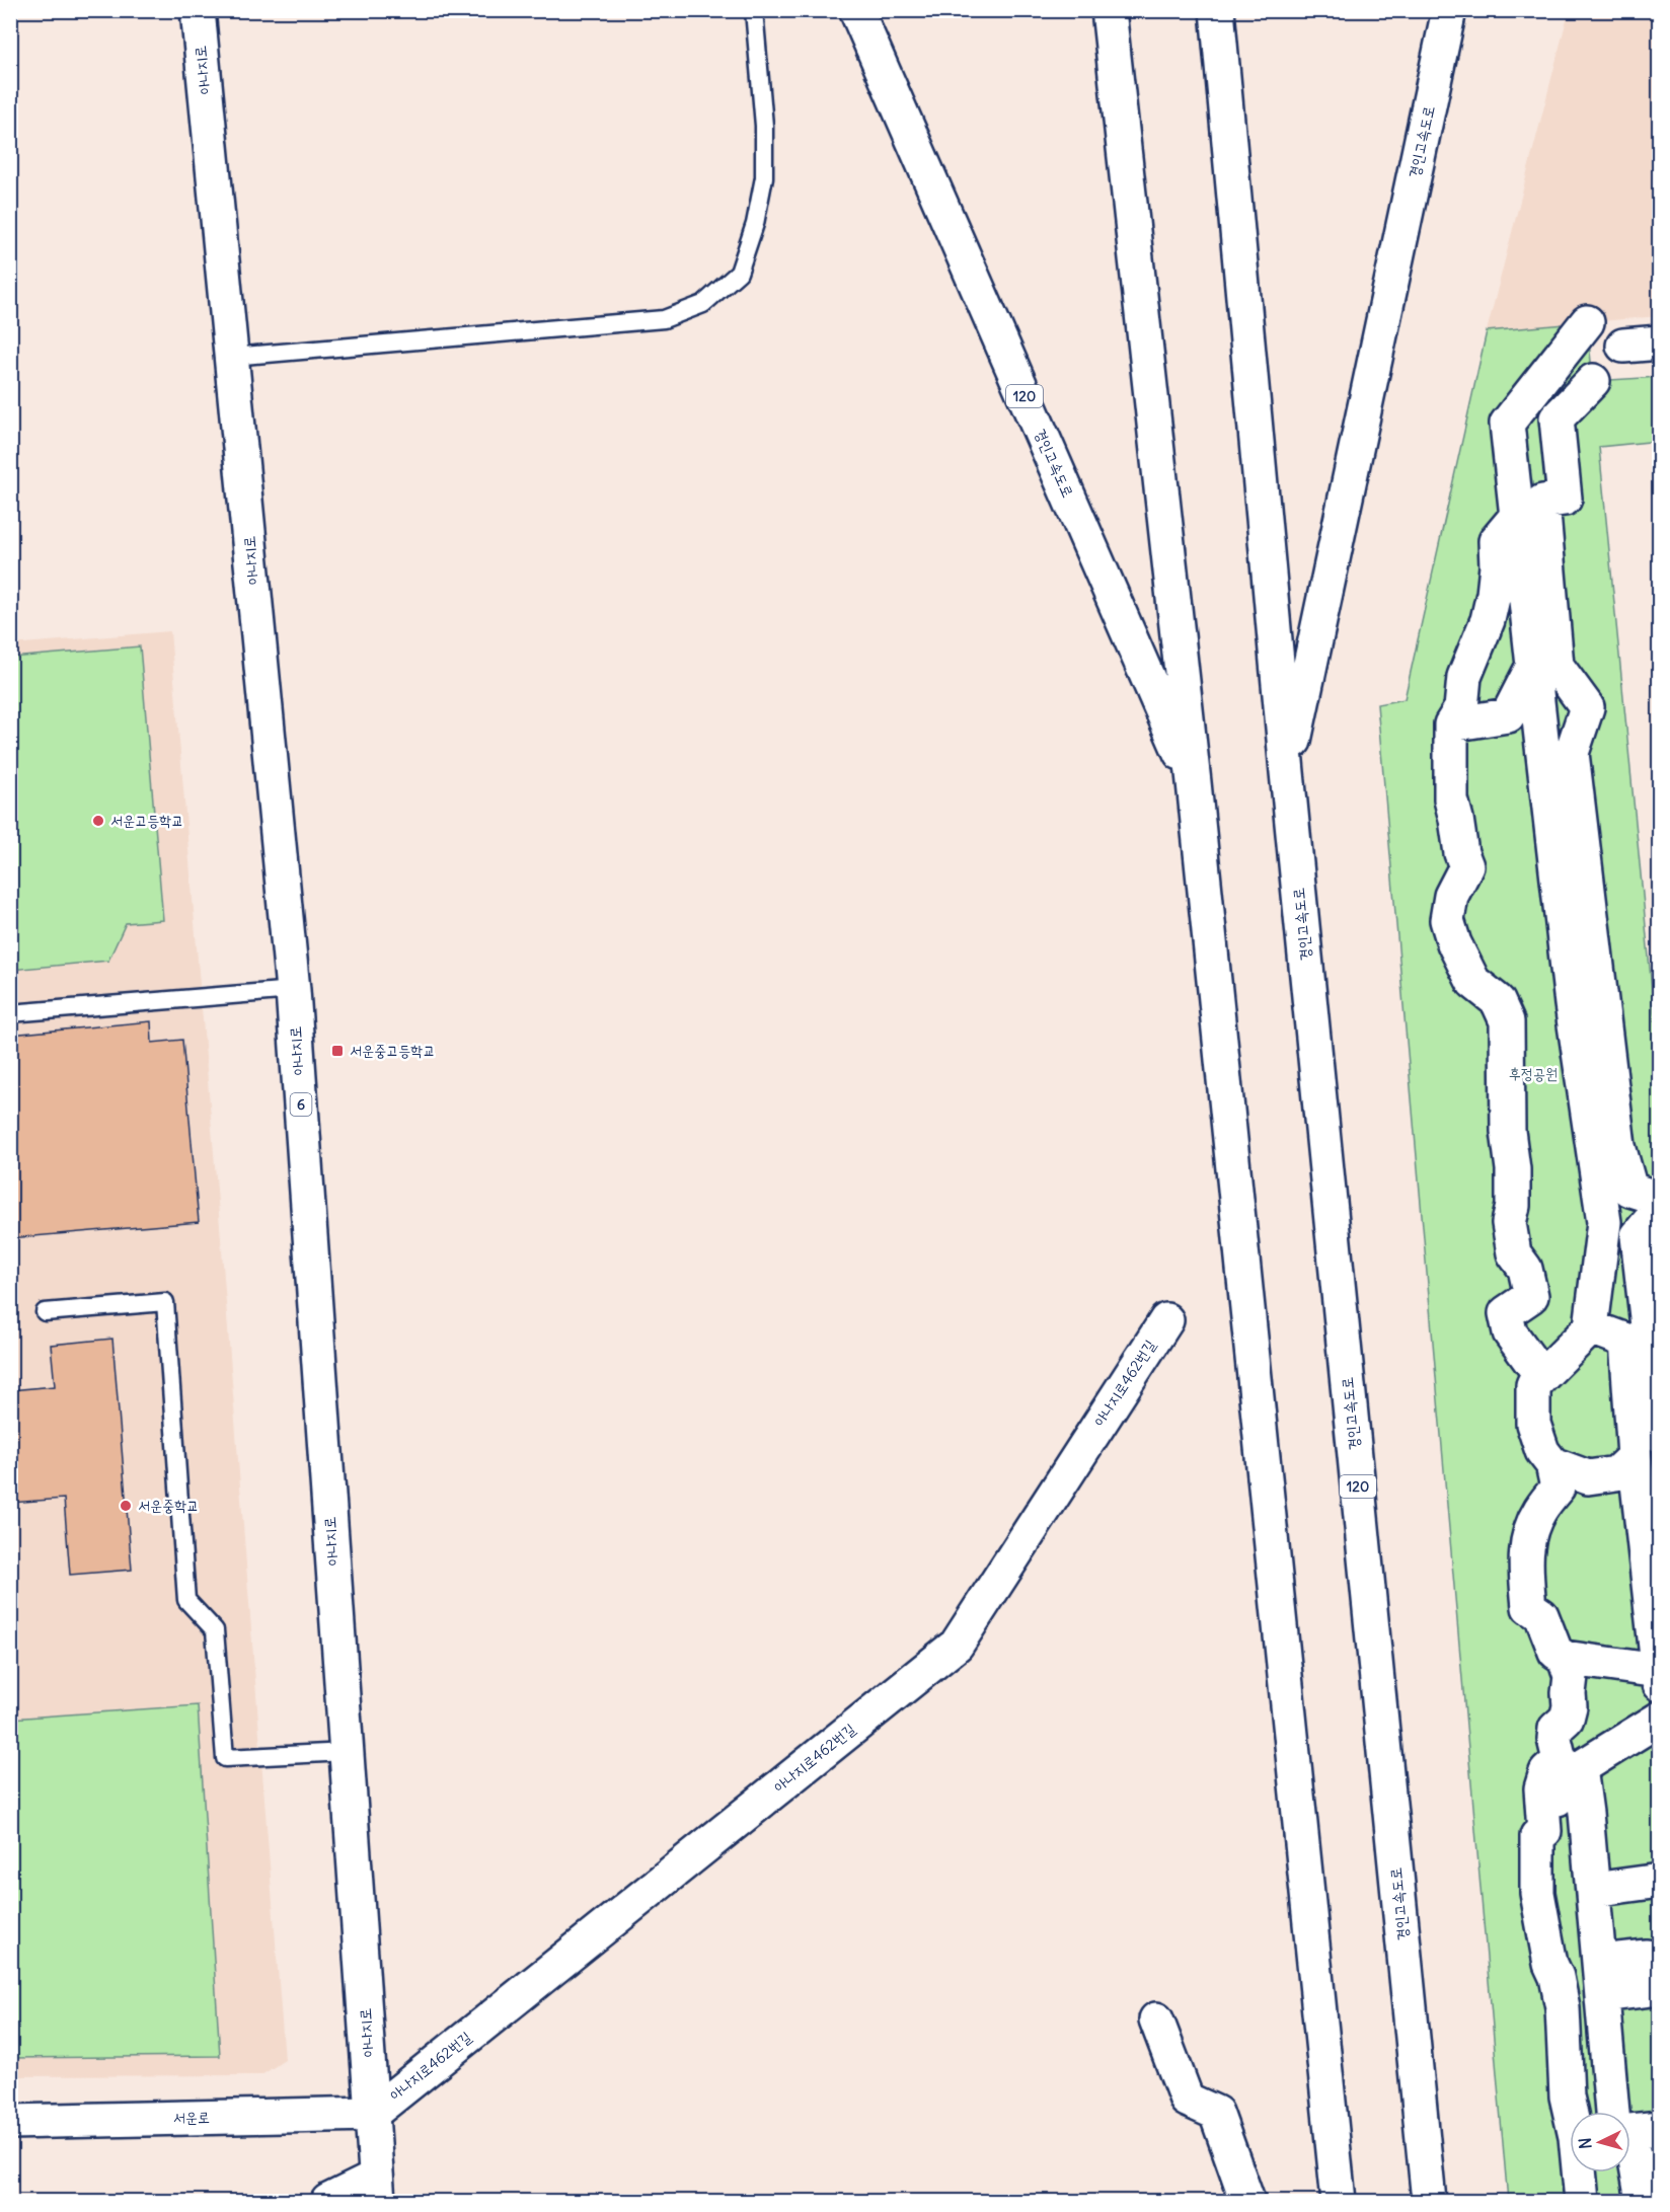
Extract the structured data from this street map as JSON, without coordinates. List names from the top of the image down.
{
  "streets": {
    "main road": [
      "아나지로",
      "경인고속도로",
      "120",
      "6",
      "아나지로462번길",
      "서운로"
    ]
  },
  "crossings": [
    ["아나지로", "아나지로462번길"],
    ["아나지로", "서운로"],
    ["아나지로462번길", "서운로"]
  ],
  "parks": ["후정공원"],
  "places": {
    "other": ["서운고등학교", "서운중학교"],
    "transit": ["서운중고등학교"]
  },
  "north": "left"
}
